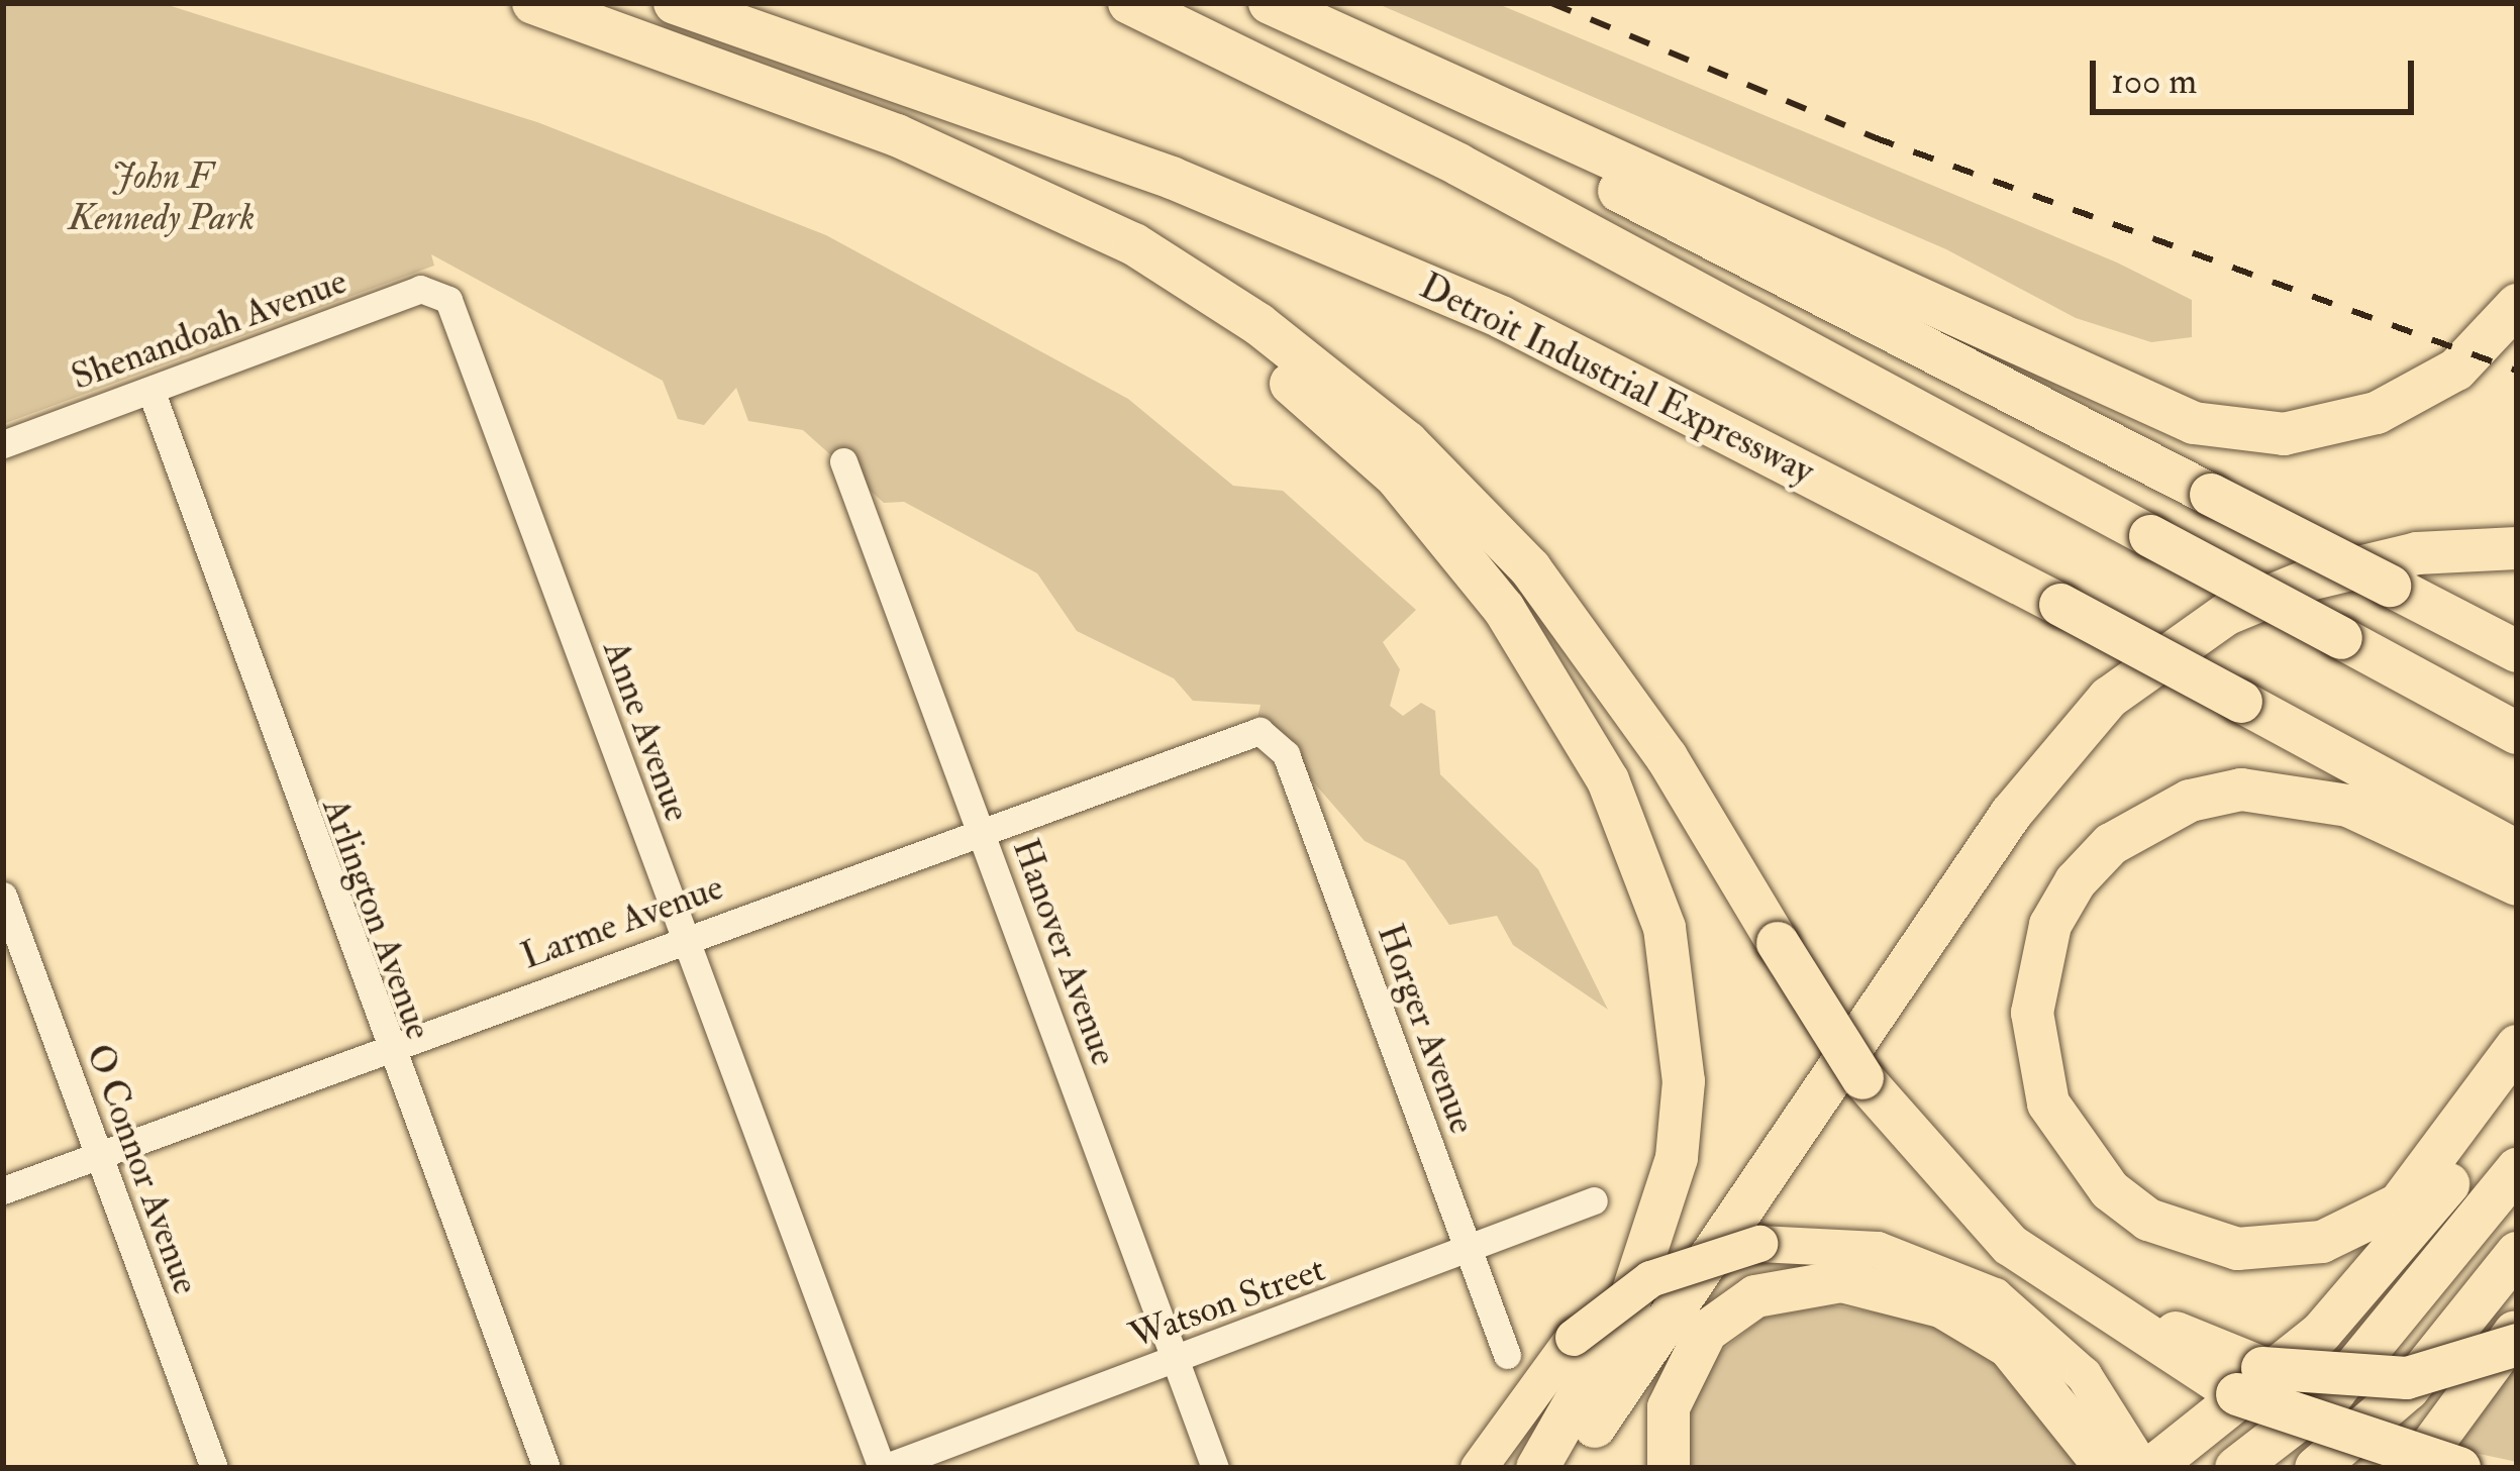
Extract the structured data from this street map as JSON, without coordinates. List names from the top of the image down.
{
  "streets": {
    "highway": ["Detroit Industrial Expressway"],
    "street": [
      "Shenandoah Avenue",
      "Anne Avenue",
      "Arlington Avenue",
      "Larme Avenue",
      "Hanover Avenue",
      "Horger Avenue",
      "O Connor Avenue",
      "Watson Street"
    ]
  },
  "crossings": [
    ["Shenandoah Avenue", "Anne Avenue"],
    ["Shenandoah Avenue", "Arlington Avenue"],
    ["Anne Avenue", "Larme Avenue"],
    ["Anne Avenue", "Watson Street"],
    ["Arlington Avenue", "Larme Avenue"],
    ["Larme Avenue", "Hanover Avenue"],
    ["Larme Avenue", "Horger Avenue"],
    ["Larme Avenue", "O Connor Avenue"],
    ["Hanover Avenue", "Watson Street"],
    ["Horger Avenue", "Watson Street"]
  ],
  "parks": ["John F Kennedy Park"],
  "scale_bar": "100 m"
}
